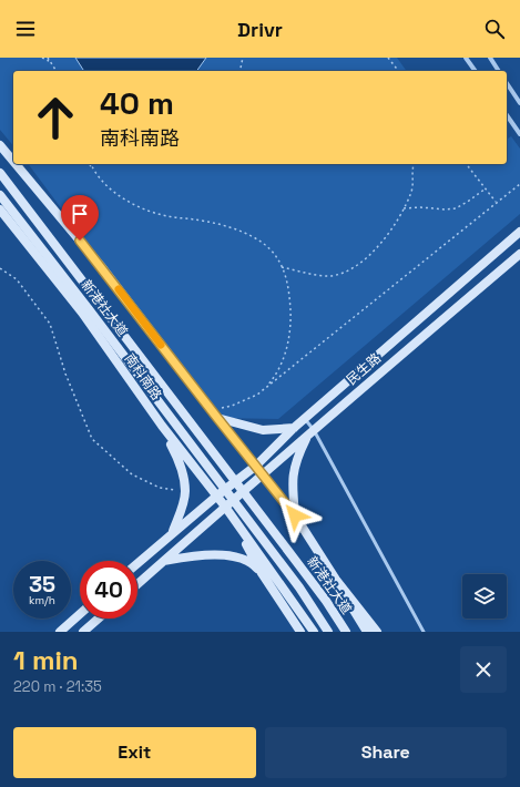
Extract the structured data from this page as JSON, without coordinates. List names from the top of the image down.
{
  "streets": {
    "street": ["新港社大道", "民生路", "南科南路"]
  },
  "crossings": [
    ["新港社大道", "民生路"],
    ["民生路", "南科南路"]
  ],
  "page": {
    "header": "Drivr",
    "turn": ["40 m", "南科南路"],
    "speed": "35 km/h",
    "limit": "40",
    "heading": ["1 min", "220 m · 21:35"],
    "buttons": ["Exit", "Share"]
  }
}
